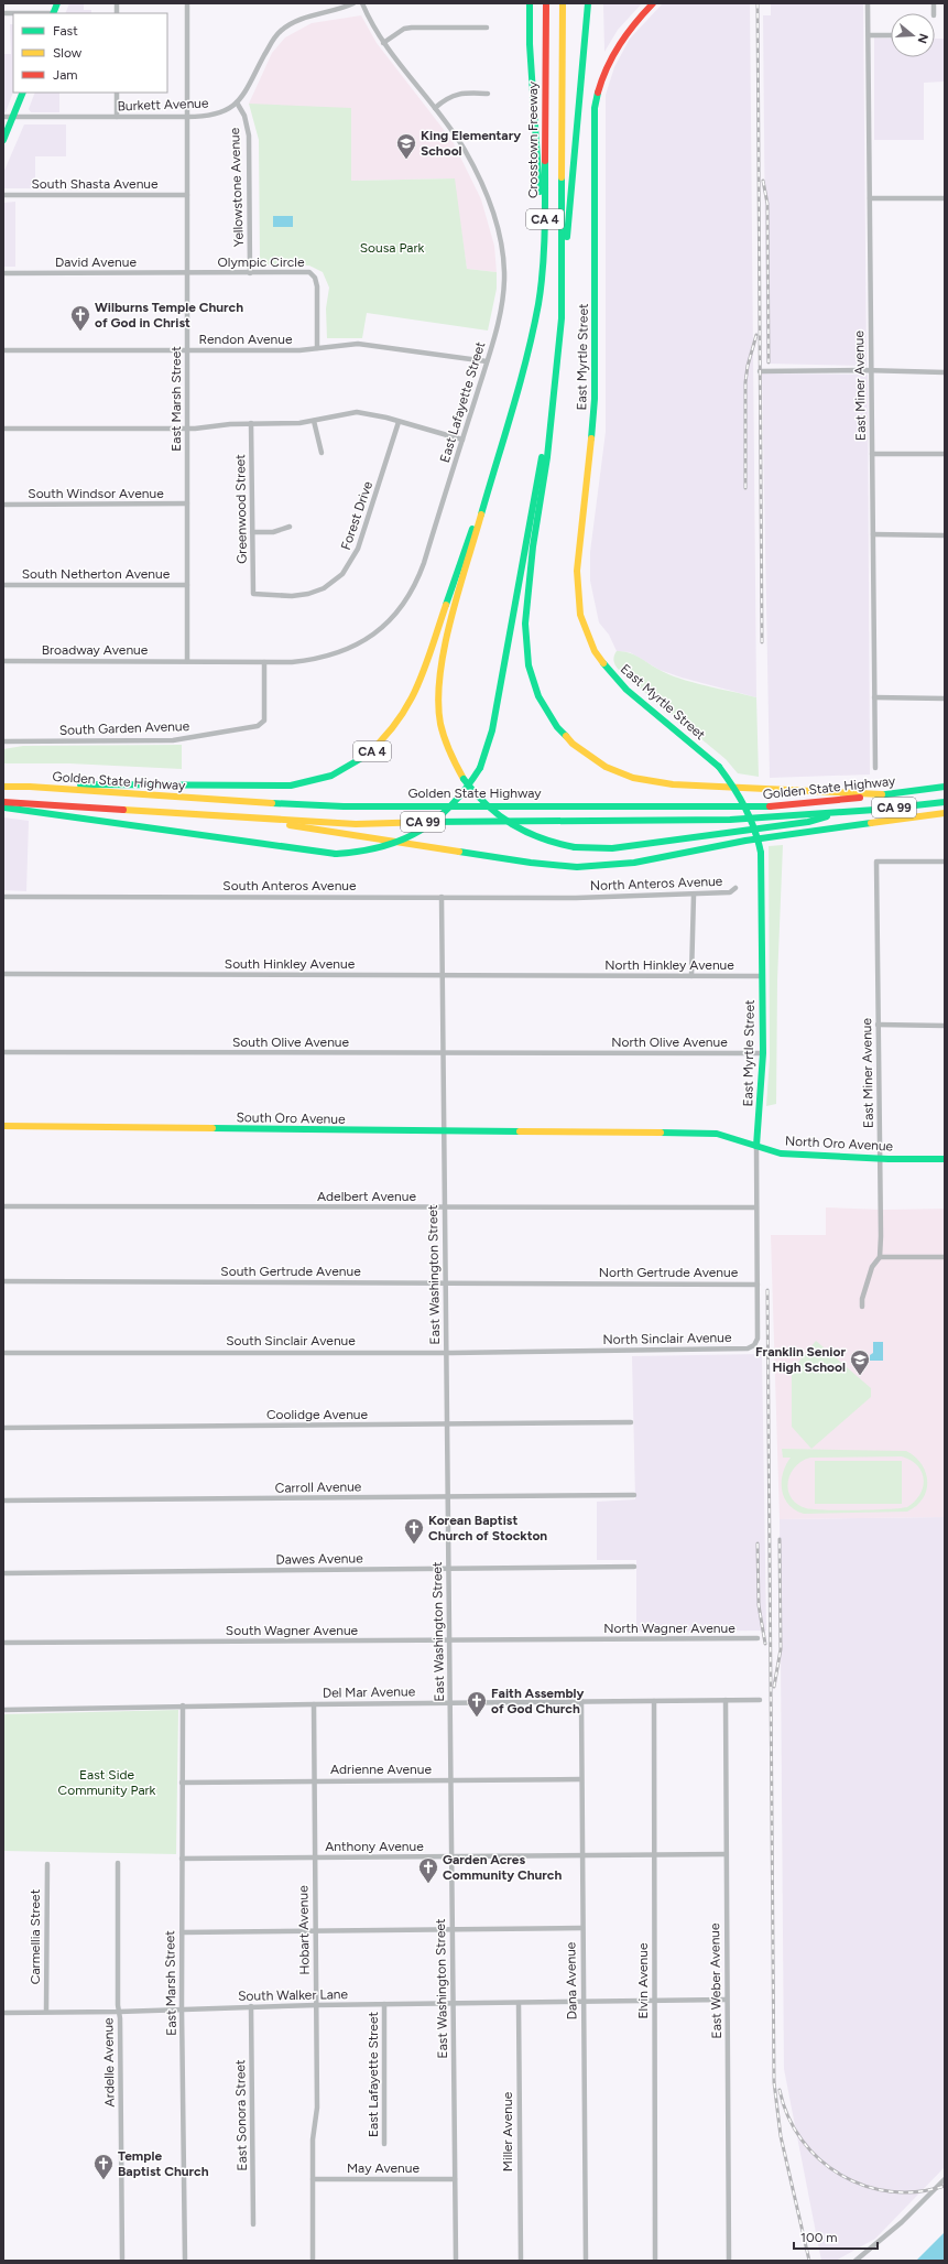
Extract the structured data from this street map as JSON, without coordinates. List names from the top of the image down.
{
  "streets": {
    "main road": [
      "Crosstown Freeway",
      "CA 4",
      "East Myrtle Street",
      "Golden State Highway",
      "CA 99",
      "South Oro Avenue",
      "North Oro Avenue"
    ],
    "street": [
      "Burkett Avenue",
      "South Shasta Avenue",
      "Yellowstone Avenue",
      "David Avenue",
      "Olympic Circle",
      "Rendon Avenue",
      "East Miner Avenue",
      "East Marsh Street",
      "East Lafayette Street",
      "South Windsor Avenue",
      "Greenwood Street",
      "Forest Drive",
      "South Netherton Avenue",
      "Broadway Avenue",
      "South Garden Avenue",
      "North Anteros Avenue",
      "South Anteros Avenue",
      "South Hinkley Avenue",
      "North Hinkley Avenue",
      "South Olive Avenue",
      "North Olive Avenue",
      "Adelbert Avenue",
      "South Gertrude Avenue",
      "North Gertrude Avenue",
      "East Washington Street",
      "North Sinclair Avenue",
      "South Sinclair Avenue",
      "Coolidge Avenue",
      "Carroll Avenue",
      "Dawes Avenue",
      "North Wagner Avenue",
      "South Wagner Avenue",
      "Del Mar Avenue",
      "Adrienne Avenue",
      "Anthony Avenue",
      "Hobart Avenue",
      "Carmellia Street",
      "Dana Avenue",
      "Elvin Avenue",
      "East Weber Avenue",
      "South Walker Lane",
      "Ardelle Avenue",
      "East Sonora Street",
      "Miller Avenue",
      "May Avenue"
    ]
  },
  "crossings": [
    ["Burkett Avenue", "Yellowstone Avenue"],
    ["Burkett Avenue", "East Marsh Street"],
    ["Crosstown Freeway", "CA 4"],
    ["South Shasta Avenue", "East Marsh Street"],
    ["Yellowstone Avenue", "Olympic Circle"],
    ["CA 4", "Golden State Highway"],
    ["David Avenue", "Olympic Circle"],
    ["David Avenue", "East Marsh Street"],
    ["Olympic Circle", "Rendon Avenue"],
    ["Olympic Circle", "East Marsh Street"],
    ["Rendon Avenue", "East Marsh Street"],
    ["Rendon Avenue", "East Lafayette Street"],
    ["East Myrtle Street", "North Hinkley Avenue"],
    ["East Myrtle Street", "North Olive Avenue"],
    ["East Myrtle Street", "North Oro Avenue"],
    ["East Myrtle Street", "Adelbert Avenue"],
    ["East Myrtle Street", "North Gertrude Avenue"],
    ["East Myrtle Street", "North Sinclair Avenue"],
    ["East Miner Avenue", "North Oro Avenue"],
    ["East Marsh Street", "East Lafayette Street"],
    ["East Marsh Street", "South Windsor Avenue"],
    ["East Marsh Street", "South Netherton Avenue"],
    ["East Marsh Street", "Broadway Avenue"],
    ["East Marsh Street", "Del Mar Avenue"],
    ["East Marsh Street", "Adrienne Avenue"],
    ["East Marsh Street", "Anthony Avenue"],
    ["East Marsh Street", "South Walker Lane"],
    ["East Lafayette Street", "Broadway Avenue"],
    ["East Lafayette Street", "South Garden Avenue"],
    ["East Lafayette Street", "South Walker Lane"],
    ["Greenwood Street", "Forest Drive"],
    ["North Anteros Avenue", "South Anteros Avenue"],
    ["South Anteros Avenue", "East Washington Street"],
    ["South Hinkley Avenue", "North Hinkley Avenue"],
    ["South Hinkley Avenue", "East Washington Street"],
    ["South Olive Avenue", "North Olive Avenue"],
    ["South Olive Avenue", "East Washington Street"],
    ["South Oro Avenue", "North Oro Avenue"],
    ["South Oro Avenue", "East Washington Street"],
    ["Adelbert Avenue", "East Washington Street"],
    ["South Gertrude Avenue", "North Gertrude Avenue"],
    ["South Gertrude Avenue", "East Washington Street"],
    ["East Washington Street", "South Sinclair Avenue"],
    ["East Washington Street", "Coolidge Avenue"],
    ["East Washington Street", "Carroll Avenue"],
    ["East Washington Street", "Dawes Avenue"],
    ["East Washington Street", "South Wagner Avenue"],
    ["East Washington Street", "Del Mar Avenue"],
    ["East Washington Street", "Adrienne Avenue"],
    ["East Washington Street", "Anthony Avenue"],
    ["East Washington Street", "South Walker Lane"],
    ["East Washington Street", "May Avenue"],
    ["North Sinclair Avenue", "South Sinclair Avenue"],
    ["North Wagner Avenue", "South Wagner Avenue"],
    ["Del Mar Avenue", "Hobart Avenue"],
    ["Del Mar Avenue", "Dana Avenue"],
    ["Del Mar Avenue", "Elvin Avenue"],
    ["Del Mar Avenue", "East Weber Avenue"],
    ["Adrienne Avenue", "Hobart Avenue"],
    ["Adrienne Avenue", "Dana Avenue"],
    ["Anthony Avenue", "Hobart Avenue"],
    ["Anthony Avenue", "Dana Avenue"],
    ["Anthony Avenue", "Elvin Avenue"],
    ["Anthony Avenue", "East Weber Avenue"],
    ["Hobart Avenue", "South Walker Lane"],
    ["Hobart Avenue", "May Avenue"],
    ["Carmellia Street", "South Walker Lane"],
    ["Dana Avenue", "South Walker Lane"],
    ["Elvin Avenue", "South Walker Lane"],
    ["East Weber Avenue", "South Walker Lane"],
    ["South Walker Lane", "Ardelle Avenue"],
    ["South Walker Lane", "East Sonora Street"],
    ["South Walker Lane", "Miller Avenue"]
  ],
  "parks": ["Sousa Park", "East Side Community Park"],
  "places": {
    "school or university": ["King Elementary School", "Franklin Senior High School"],
    "church": [
      "Wilburns Temple Church of God in Christ",
      "Korean Baptist Church of Stockton",
      "Faith Assembly of God Church",
      "Garden Acres Community Church",
      "Temple Baptist Church"
    ]
  },
  "legend": ["Fast", "Slow", "Jam"],
  "scale_bar": "100 m",
  "north": "right"
}
